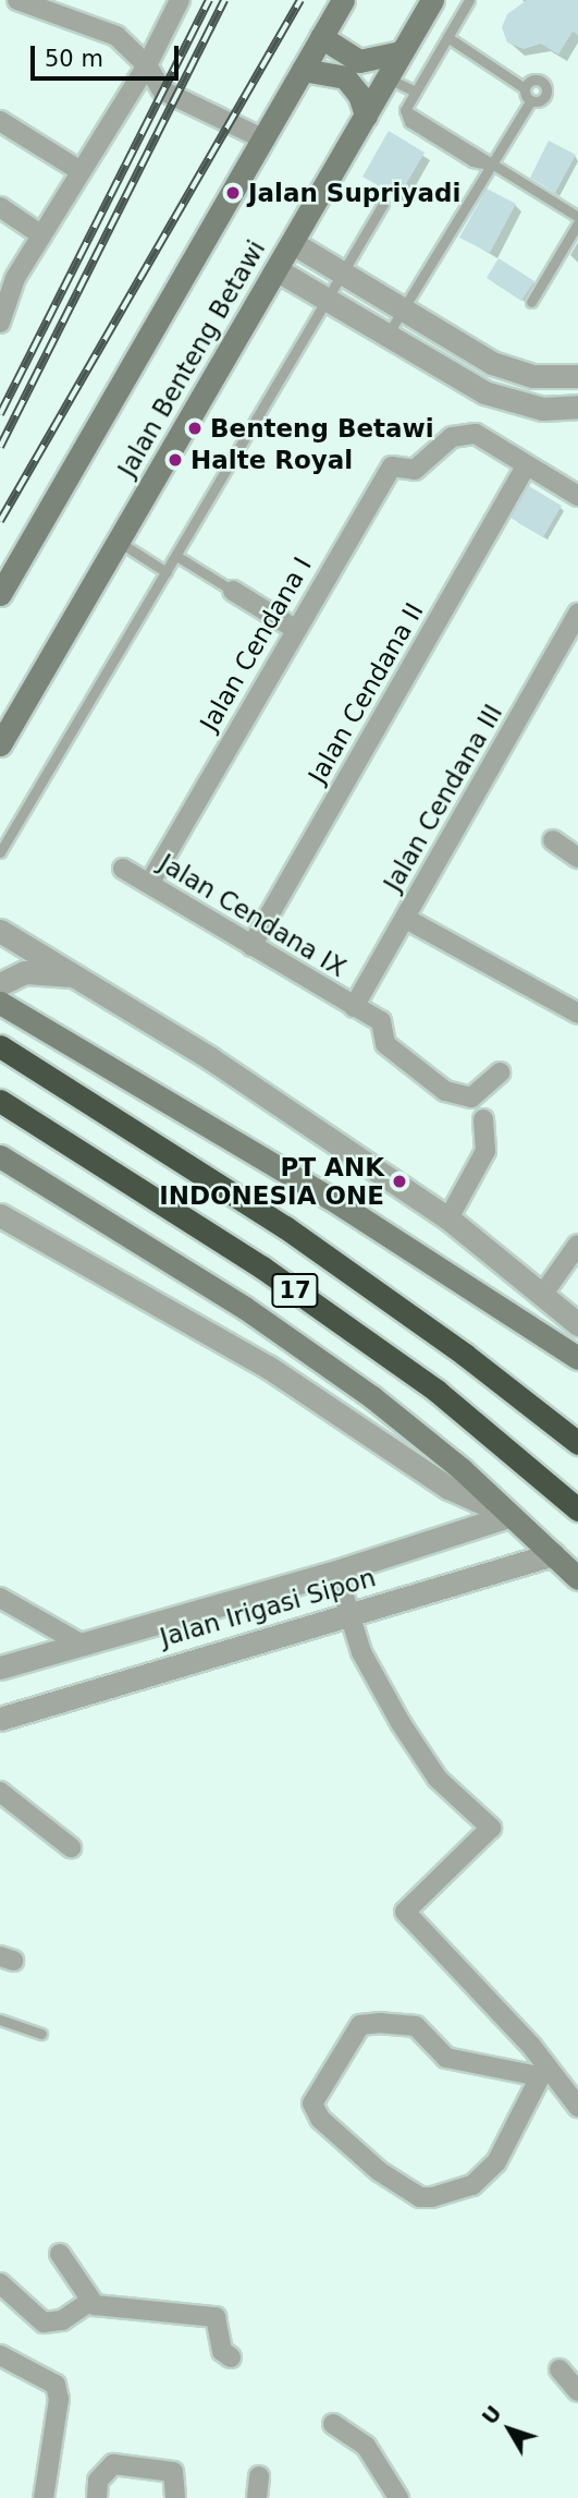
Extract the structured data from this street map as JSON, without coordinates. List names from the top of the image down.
{
  "streets": {
    "highway": ["17"],
    "main road": ["Jalan Benteng Betawi"],
    "street": [
      "Jalan Cendana I",
      "Jalan Cendana II",
      "Jalan Cendana III",
      "Jalan Cendana IX",
      "Jalan Irigasi Sipon"
    ]
  },
  "crossings": [
    ["Jalan Cendana I", "Jalan Cendana II"],
    ["Jalan Cendana I", "Jalan Cendana IX"],
    ["Jalan Cendana II", "Jalan Cendana IX"],
    ["Jalan Cendana III", "Jalan Cendana IX"]
  ],
  "places": [
    "Jalan Supriyadi",
    "Benteng Betawi",
    "Halte Royal",
    "PT ANK INDONESIA ONE"
  ],
  "scale_bar": "50 m",
  "north": "top left"
}
